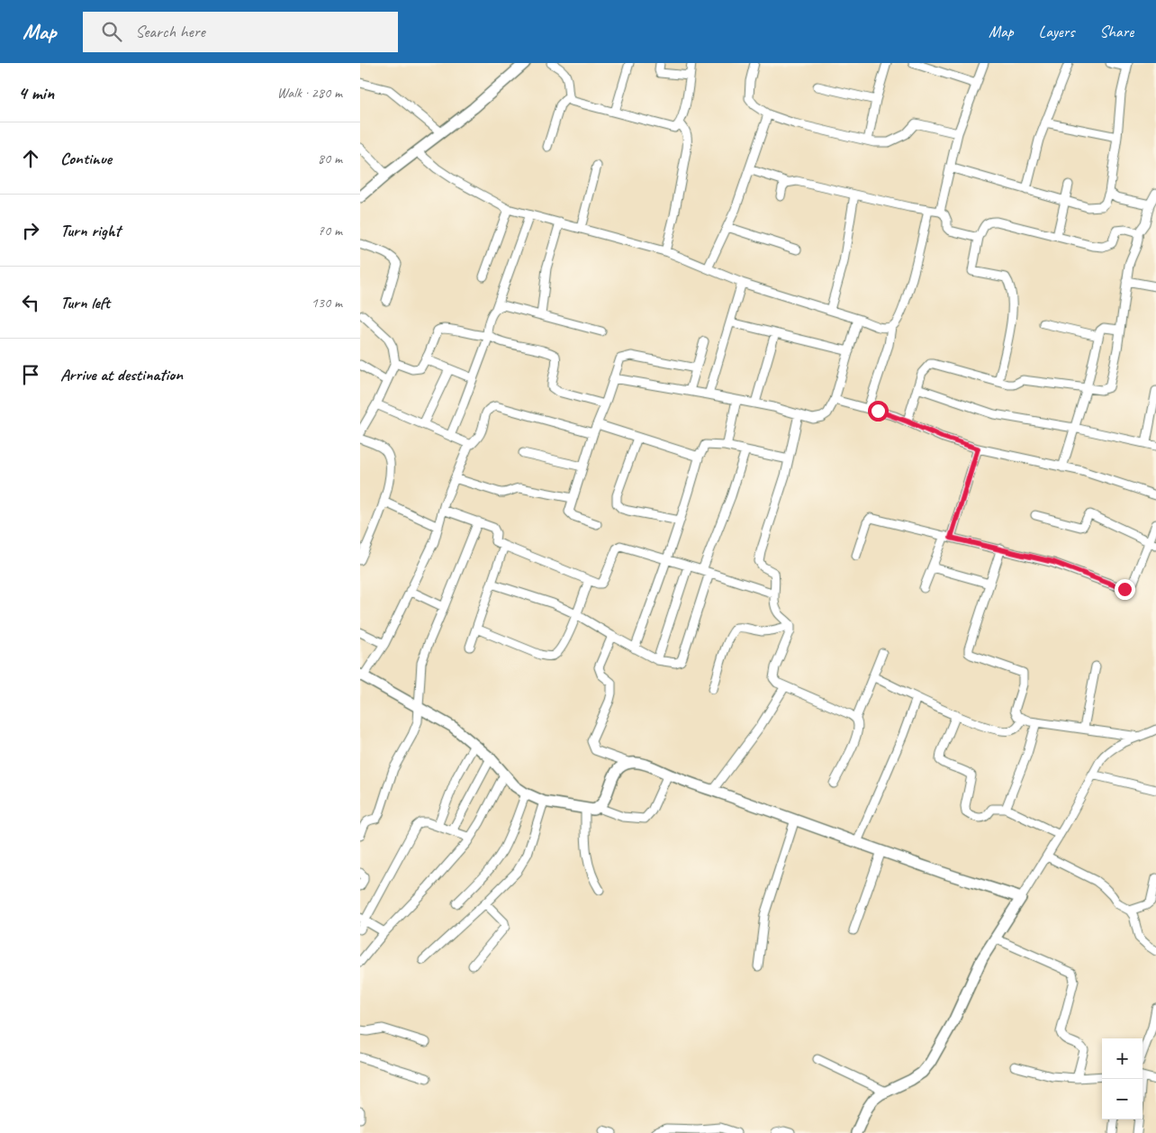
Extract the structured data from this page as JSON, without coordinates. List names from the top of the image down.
{
  "page": {
    "header": "Map",
    "search": "Search here",
    "nav": ["Map", "Layers", "Share"],
    "heading": ["4 min", "Walk · 280 m"],
    "list": [
      ["Continue", "80 m"],
      ["Turn right", "70 m"],
      ["Turn left", "130 m"],
      "Arrive at destination"
    ],
    "map_buttons": ["+", "−"]
  }
}
